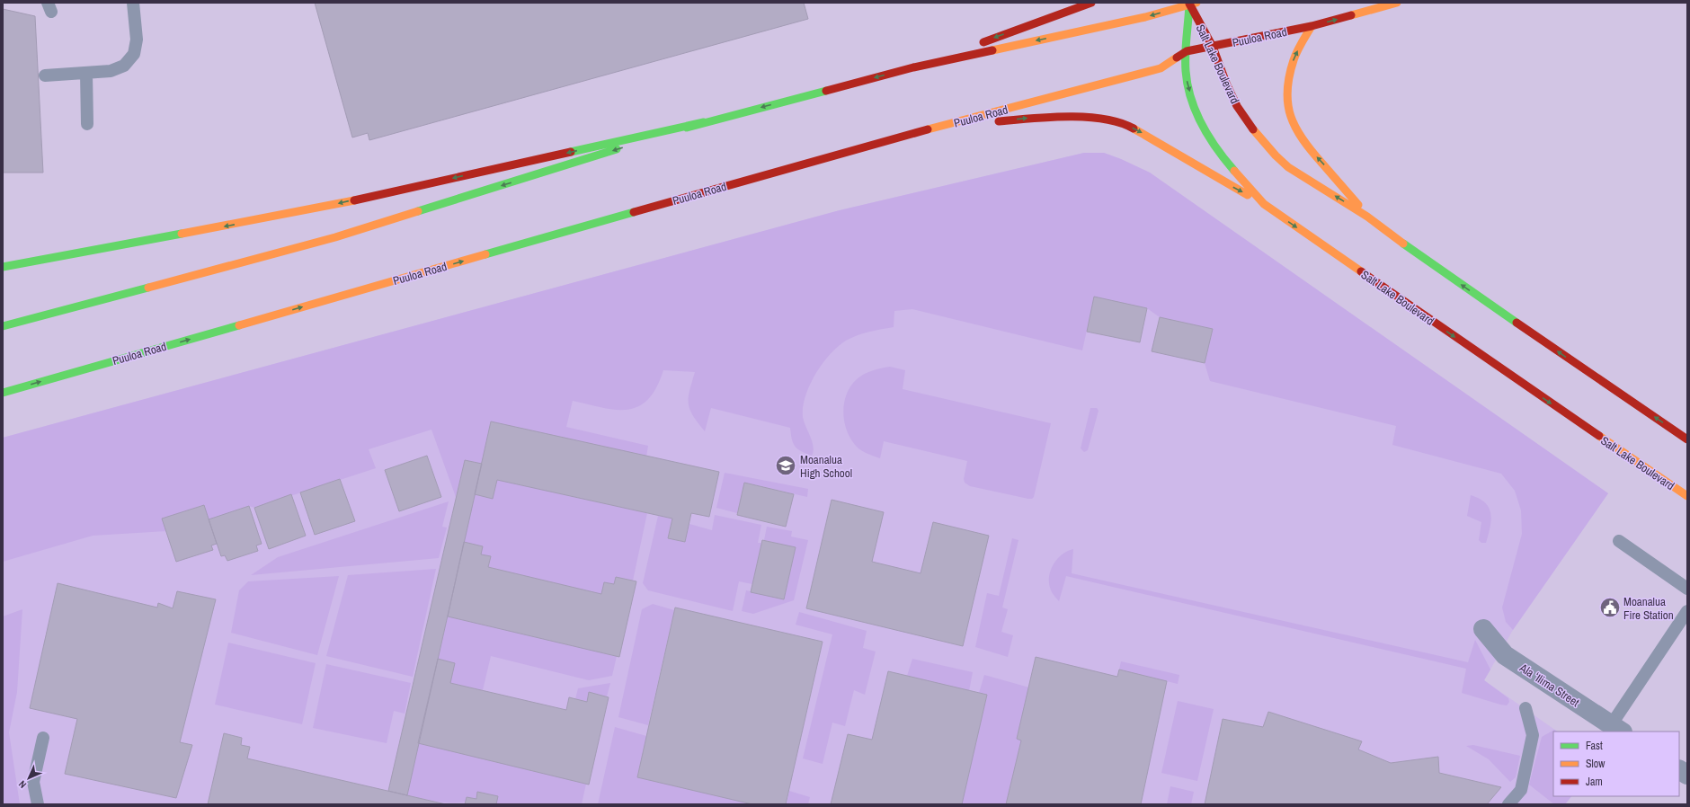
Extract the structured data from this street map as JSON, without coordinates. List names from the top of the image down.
{
  "streets": {
    "main road": ["Puuloa Road", "Salt Lake Boulevard"],
    "street": ["Ala ʻIlima Street"]
  },
  "crossings": [
    ["Puuloa Road", "Salt Lake Boulevard"]
  ],
  "places": {
    "school or university": ["Moanalua High School"],
    "public building": ["Moanalua Fire Station"]
  },
  "legend": ["Fast", "Slow", "Jam"],
  "north": "bottom left"
}
